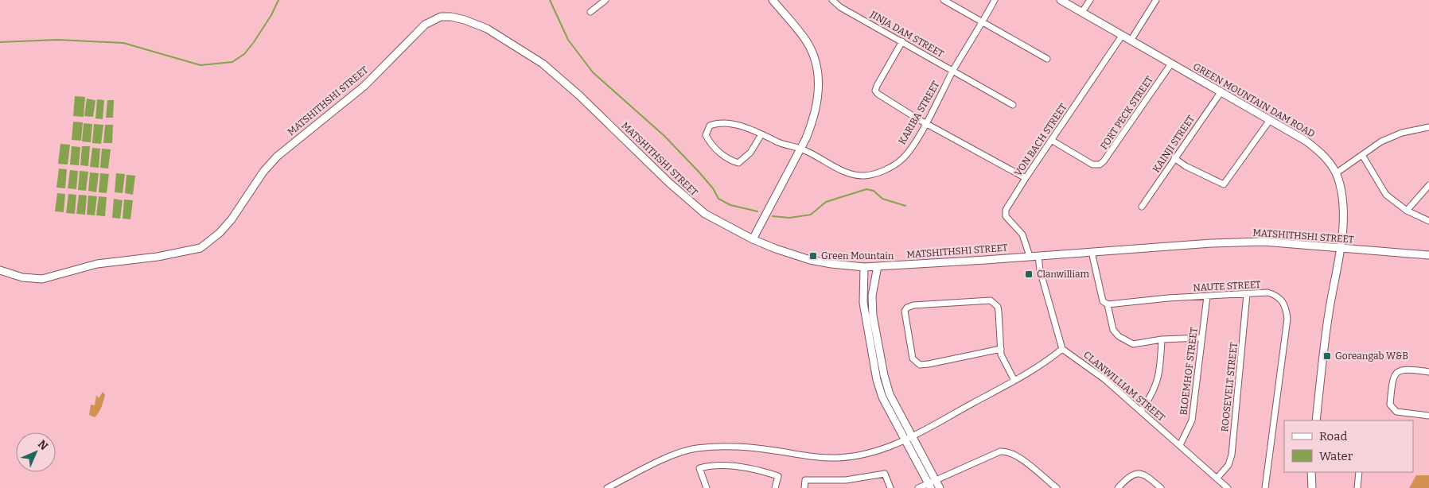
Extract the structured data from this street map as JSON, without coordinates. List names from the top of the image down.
{
  "streets": {
    "main road": ["GREEN MOUNTAIN DAM ROAD", "MATSHITHSHI STREET"],
    "street": [
      "JINJA DAM STREET",
      "KARIBA STREET",
      "FORT PECK STREET",
      "VON BACH STREET",
      "KAINJI STREET",
      "NAUTE STREET",
      "BLOEMHOF STREET",
      "CLANWILLIAM STREET",
      "ROOSEVELT STREET"
    ]
  },
  "crossings": [
    ["JINJA DAM STREET", "KARIBA STREET"],
    ["GREEN MOUNTAIN DAM ROAD", "MATSHITHSHI STREET"],
    ["GREEN MOUNTAIN DAM ROAD", "FORT PECK STREET"],
    ["GREEN MOUNTAIN DAM ROAD", "VON BACH STREET"],
    ["GREEN MOUNTAIN DAM ROAD", "KAINJI STREET"],
    ["MATSHITHSHI STREET", "VON BACH STREET"],
    ["FORT PECK STREET", "VON BACH STREET"],
    ["NAUTE STREET", "BLOEMHOF STREET"],
    ["NAUTE STREET", "ROOSEVELT STREET"],
    ["BLOEMHOF STREET", "CLANWILLIAM STREET"],
    ["CLANWILLIAM STREET", "ROOSEVELT STREET"]
  ],
  "places": {
    "transit": ["Green Mountain", "Clanwilliam", "Goreangab W&B"]
  },
  "legend": ["Road", "Water"],
  "north": "top right"
}
